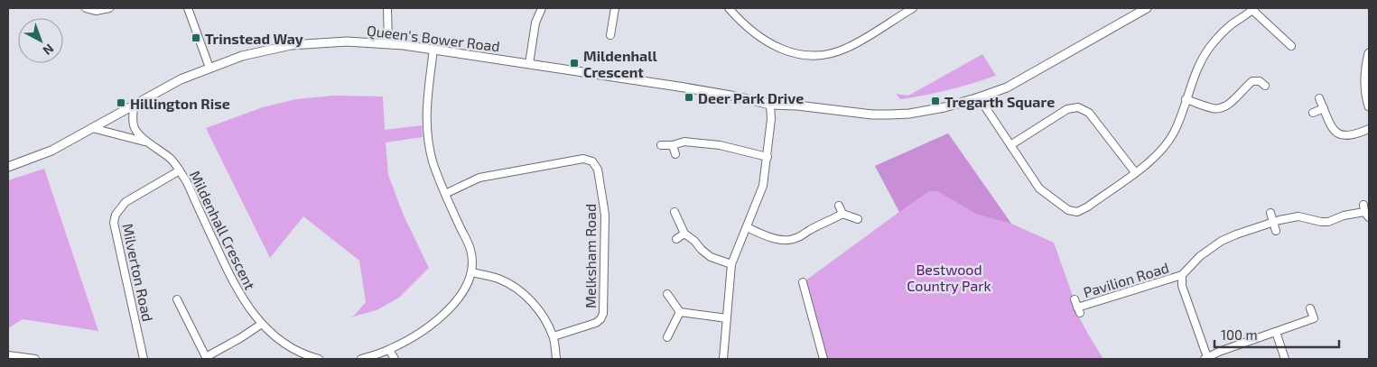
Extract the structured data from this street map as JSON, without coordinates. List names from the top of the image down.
{
  "streets": {
    "street": [
      "Queen's Bower Road",
      "Mildenhall Crescent",
      "Melksham Road",
      "Milverton Road",
      "Pavilion Road"
    ]
  },
  "crossings": [
    ["Queen's Bower Road", "Mildenhall Crescent"],
    ["Mildenhall Crescent", "Milverton Road"]
  ],
  "parks": ["Bestwood Country Park"],
  "places": {
    "transit": [
      "Trinstead Way",
      "Mildenhall Crescent",
      "Deer Park Drive",
      "Tregarth Square",
      "Hillington Rise"
    ]
  },
  "scale_bar": "100 m",
  "north": "bottom right"
}
